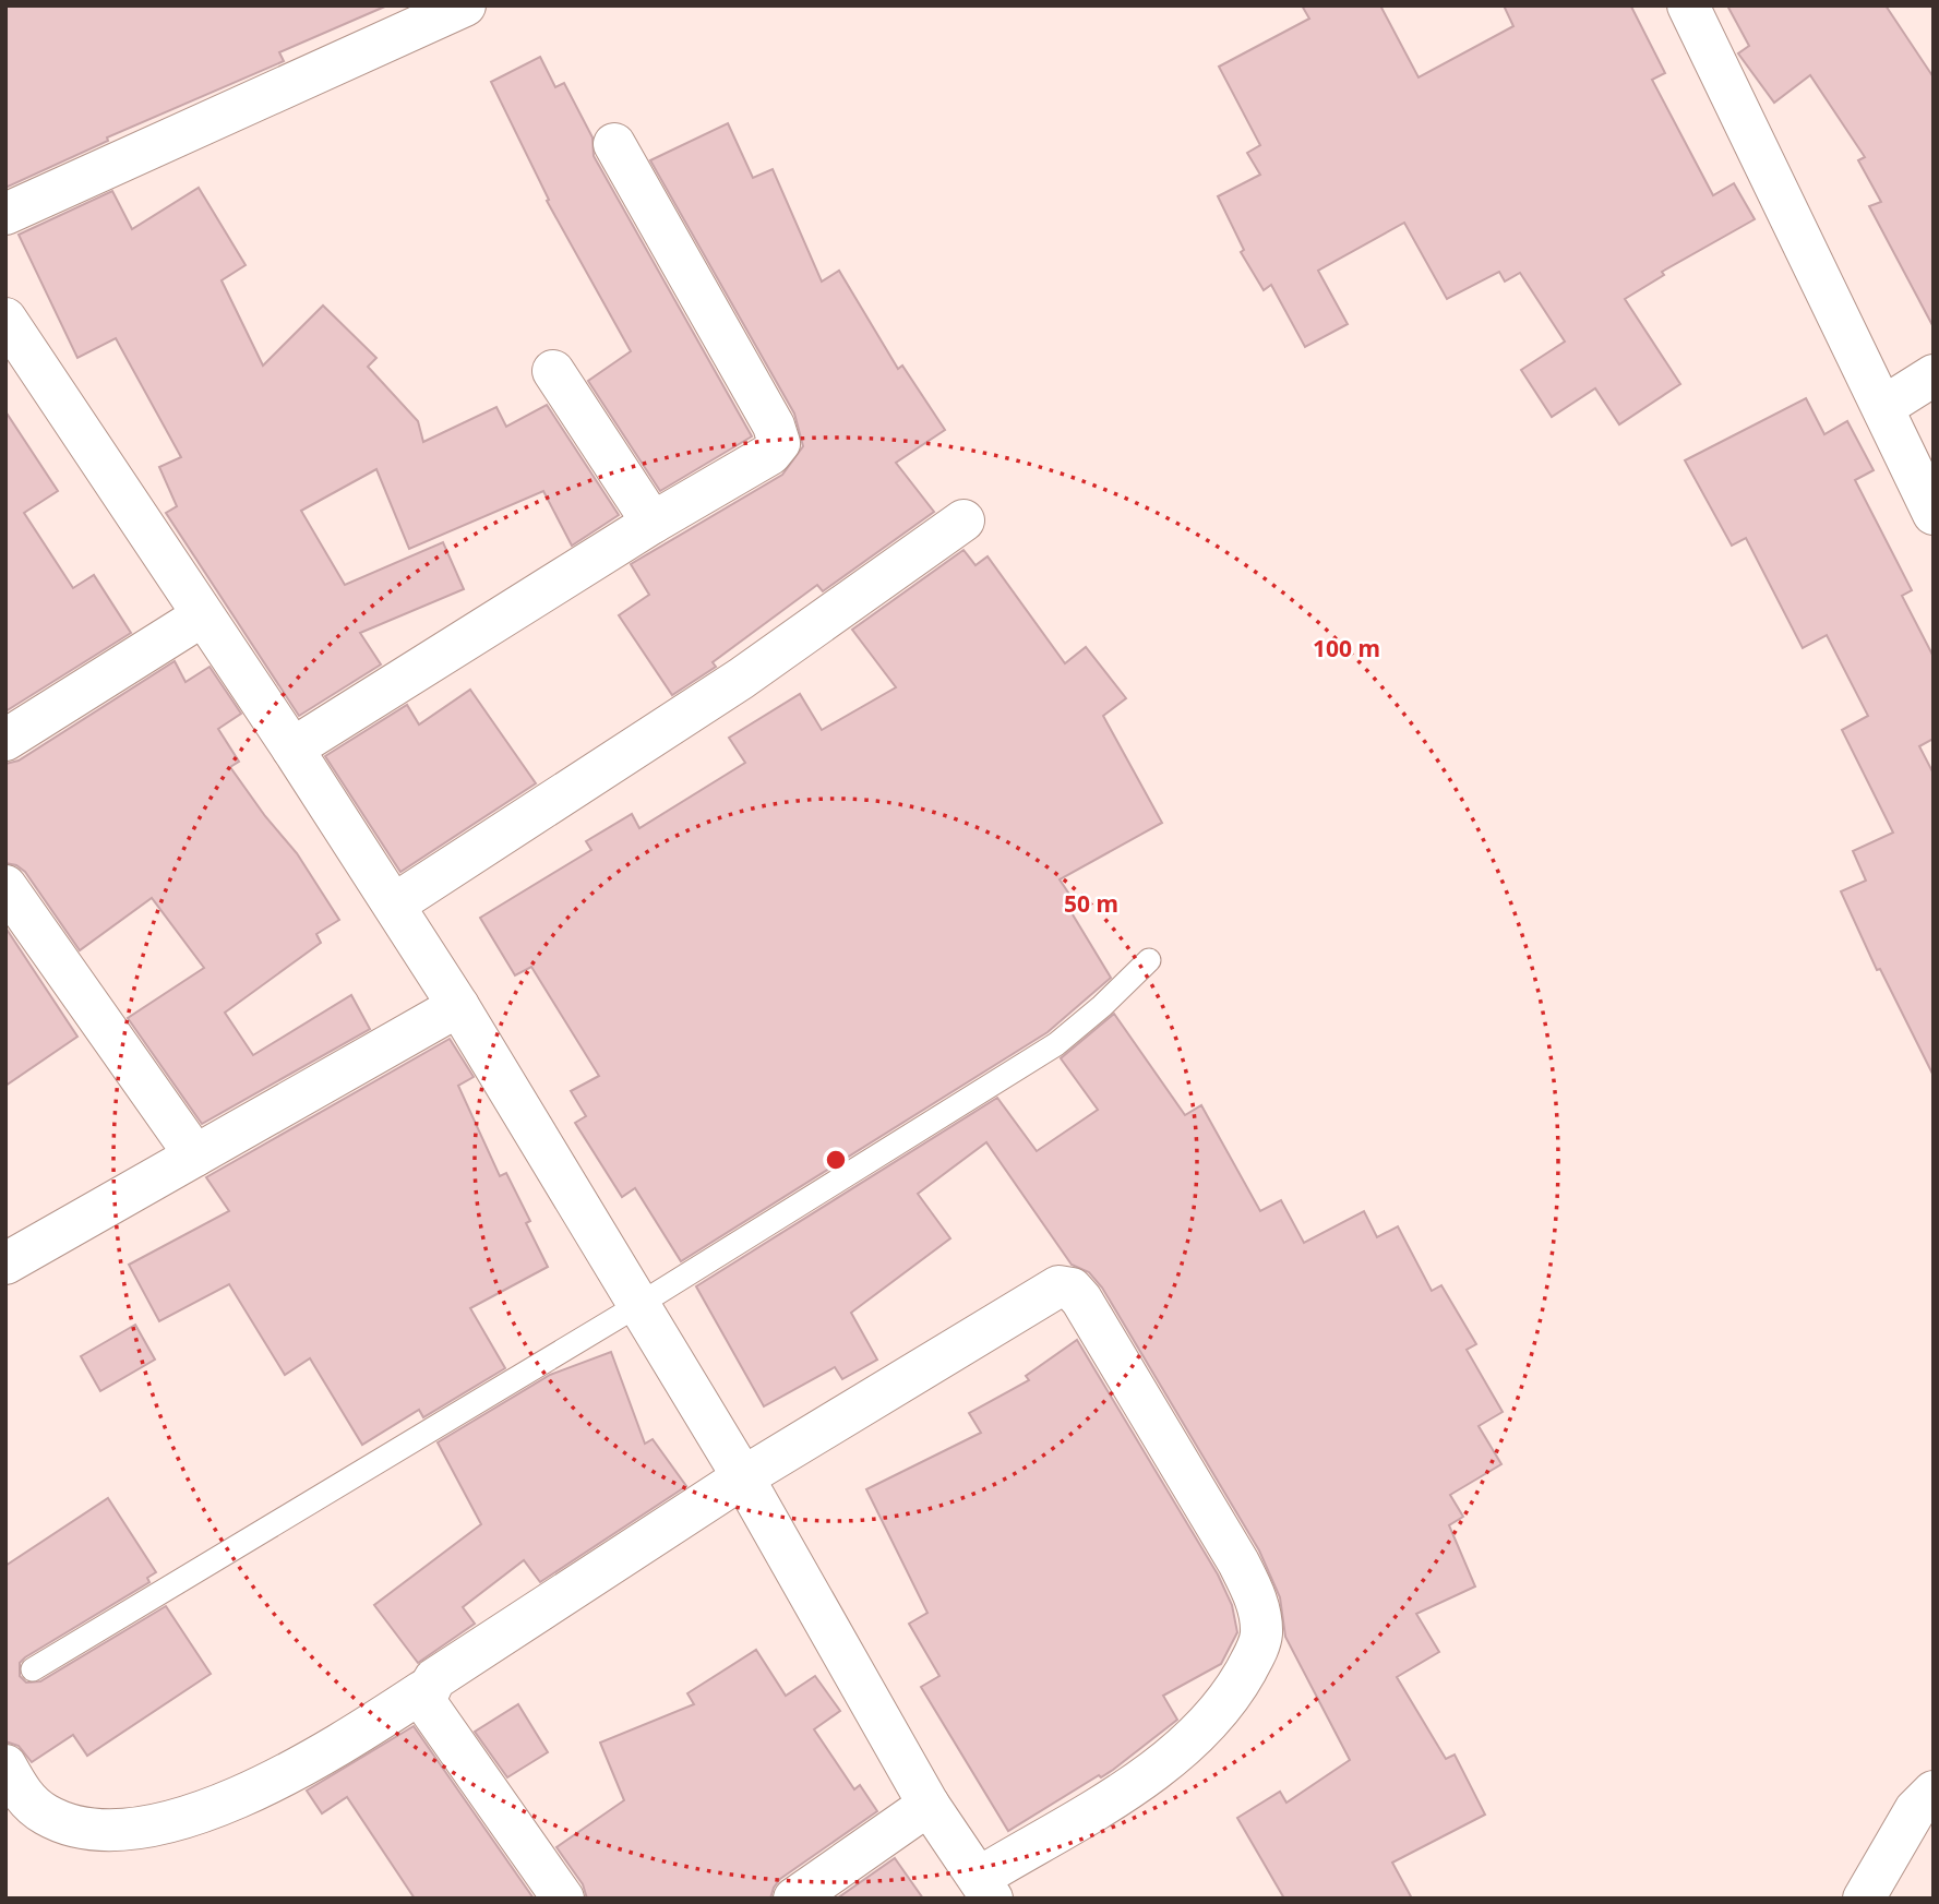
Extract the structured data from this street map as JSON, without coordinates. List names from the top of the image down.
{
  "rings": ["100 m", "50 m"]
}
